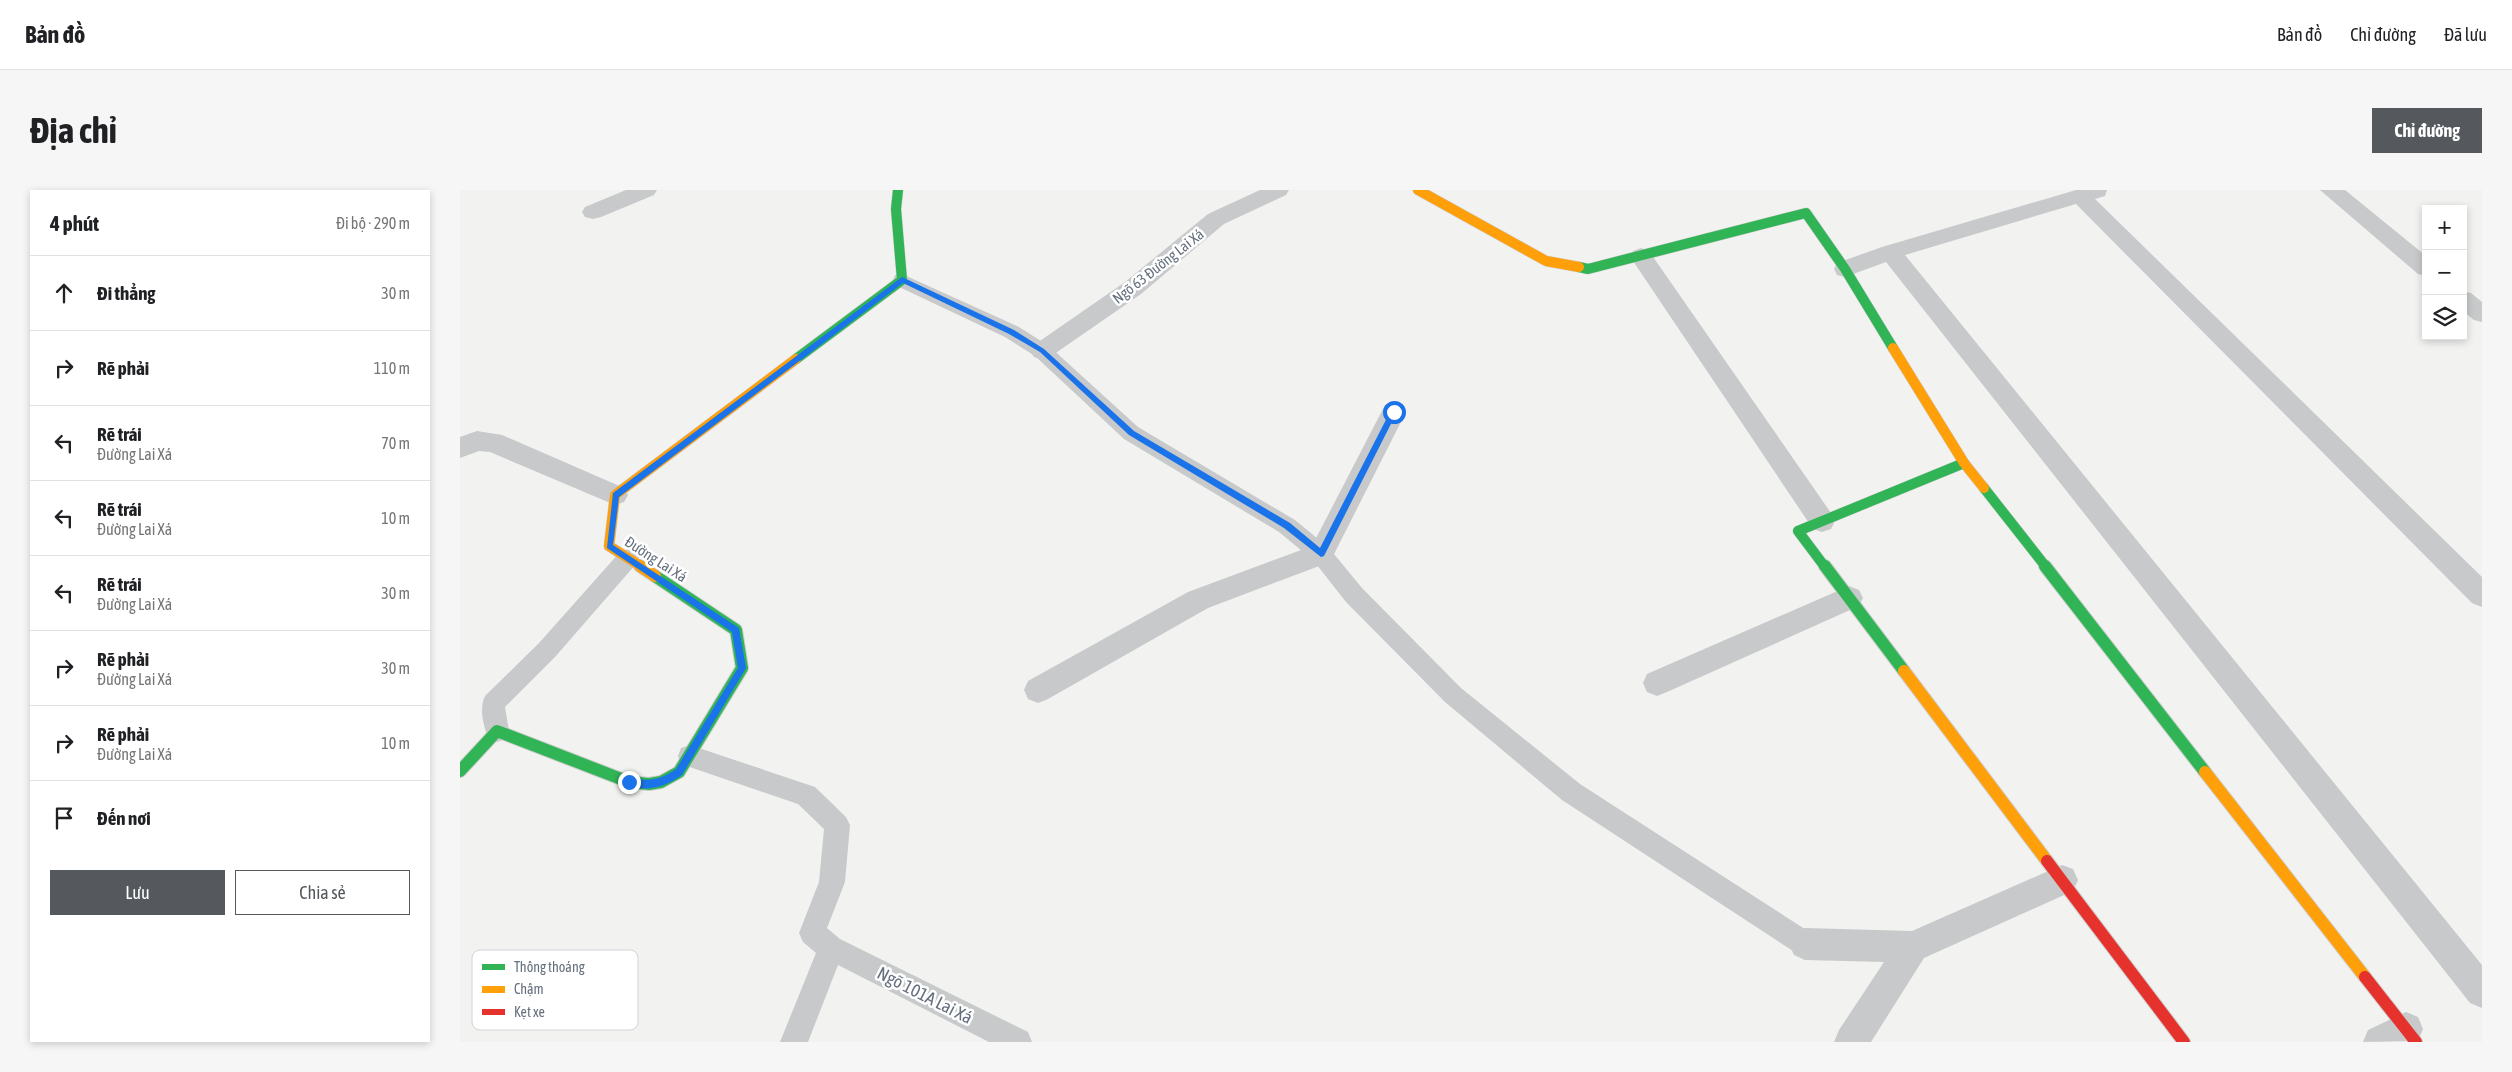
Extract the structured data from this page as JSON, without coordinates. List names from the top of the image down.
{
  "streets": {
    "street": ["Ngõ 63 Đường Lai Xá", "Đường Lai Xá"],
    "lane": ["Ngõ 101A Lai Xá"]
  },
  "crossings": [
    ["Đường Lai Xá", "Ngõ 101A Lai Xá"]
  ],
  "legend": ["Thông thoáng", "Chậm", "Kẹt xe"],
  "page": {
    "header": "Bản đồ",
    "nav": ["Bản đồ", "Chỉ đường", "Đã lưu"],
    "buttons": [
      "Chỉ đường",
      ["Lưu", "Chia sẻ"]
    ],
    "title": "Địa chỉ",
    "heading": ["4 phút", "Đi bộ · 290 m"],
    "map_buttons": ["+", "−"],
    "list": [
      ["Đi thẳng", "30 m"],
      ["Rẽ phải", "110 m"],
      ["Rẽ trái", "Đường Lai Xá", "70 m"],
      ["Rẽ trái", "Đường Lai Xá", "10 m"],
      ["Rẽ trái", "Đường Lai Xá", "30 m"],
      ["Rẽ phải", "Đường Lai Xá", "30 m"],
      ["Rẽ phải", "Đường Lai Xá", "10 m"],
      "Đến nơi"
    ]
  }
}
